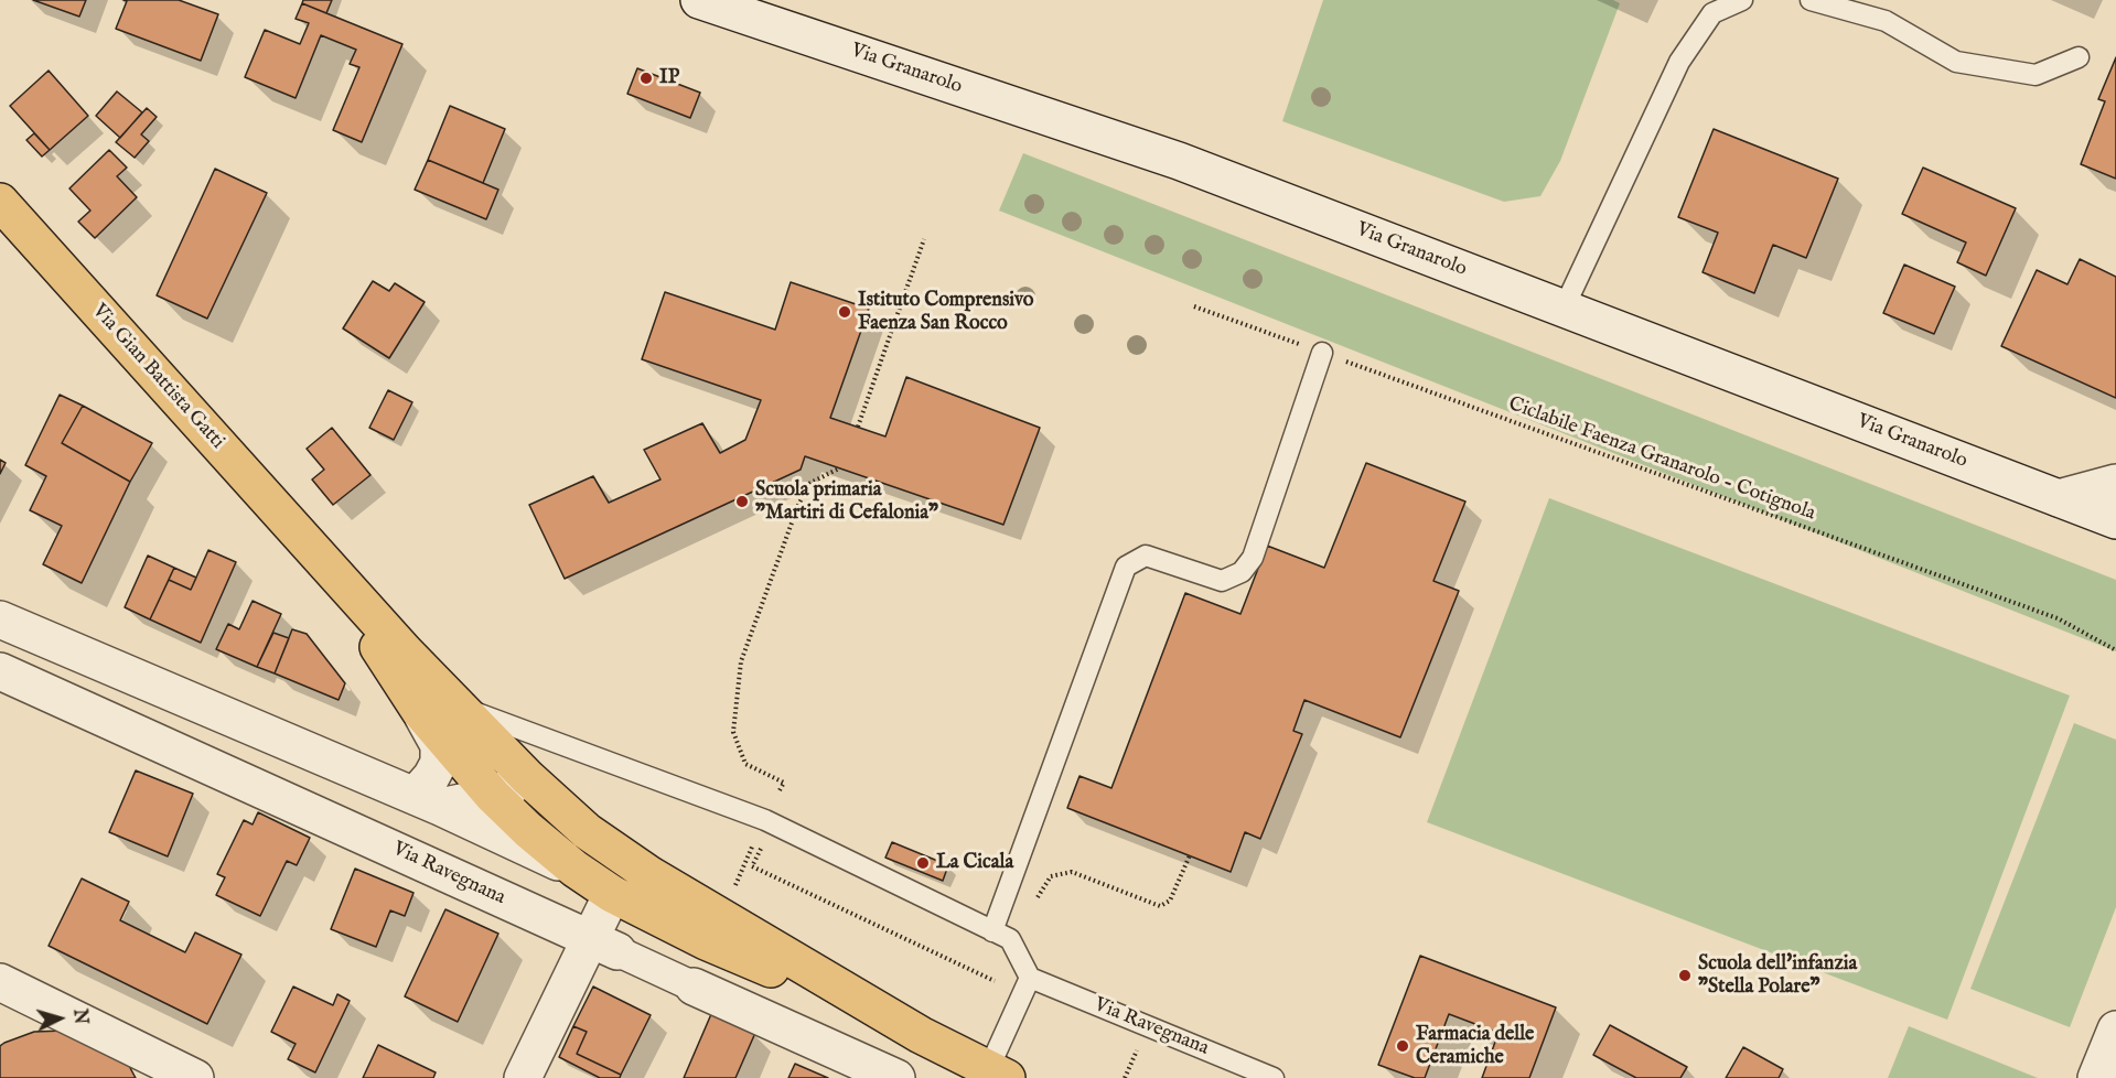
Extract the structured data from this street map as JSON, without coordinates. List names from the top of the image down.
{
  "streets": {
    "main road": ["Via Gian Battista Gatti"],
    "street": ["Via Granarolo", "Via Ravegnana"],
    "path": ["Ciclabile Faenza Granarolo - Cotignola"]
  },
  "places": [
    "IP",
    "Istituto Comprensivo Faenza San Rocco",
    "Scuola primaria \"Martiri di Cefalonia\"",
    "La Cicala",
    "Scuola dell'infanzia \"Stella Polare\"",
    "Farmacia delle Ceramiche"
  ],
  "north": "right"
}
